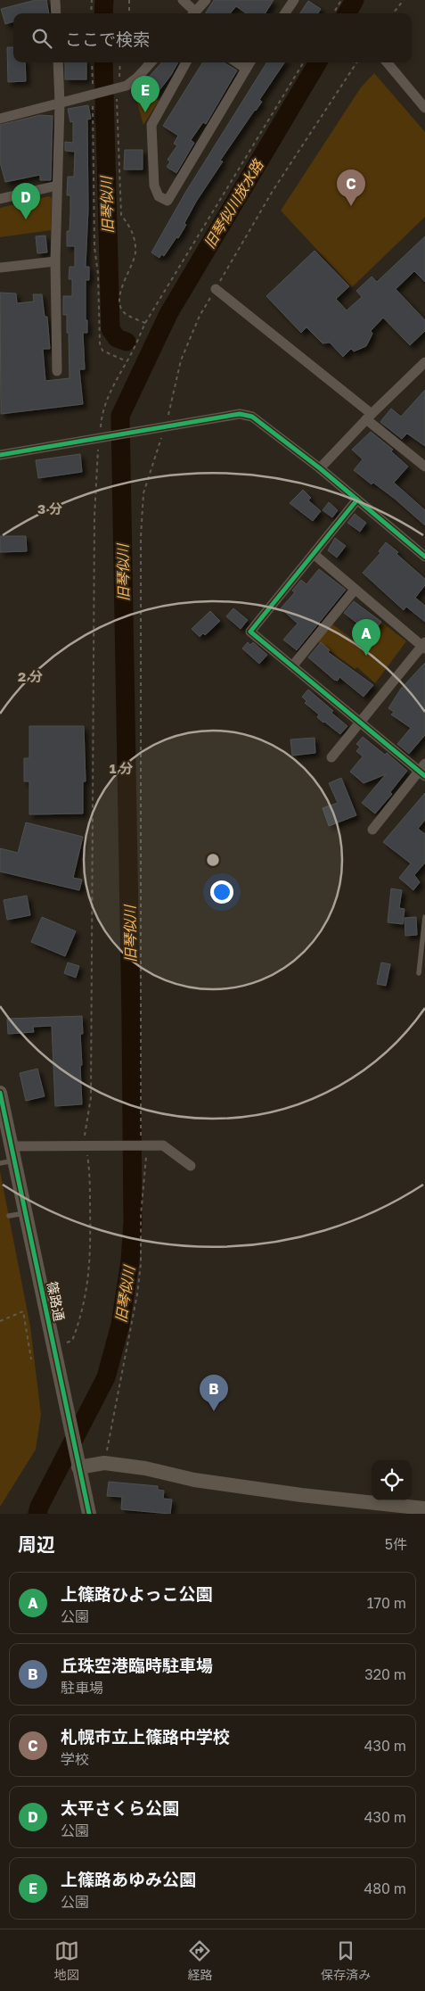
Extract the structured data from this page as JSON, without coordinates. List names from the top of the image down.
{
  "streets": {
    "street": ["篠路通"]
  },
  "water": ["旧琴似川放水路", "旧琴似川"],
  "page": {
    "search": "ここで検索",
    "pins": [
      "E",
      "C",
      "D",
      "A",
      "B"
    ],
    "heading": ["周辺", "5件"],
    "list": [
      {
        "mark": "A",
        "name": "上篠路ひよっこ公園",
        "note": "公園",
        "value": "170 m"
      },
      {
        "mark": "B",
        "name": "丘珠空港臨時駐車場",
        "note": "駐車場",
        "value": "320 m"
      },
      {
        "mark": "C",
        "name": "札幌市立上篠路中学校",
        "note": "学校",
        "value": "430 m"
      },
      {
        "mark": "D",
        "name": "太平さくら公園",
        "note": "公園",
        "value": "430 m"
      },
      {
        "mark": "E",
        "name": "上篠路あゆみ公園",
        "note": "公園",
        "value": "480 m"
      }
    ],
    "nav": ["地図", "経路", "保存済み"]
  },
  "rings": ["3 分", "2 分", "1 分"]
}
